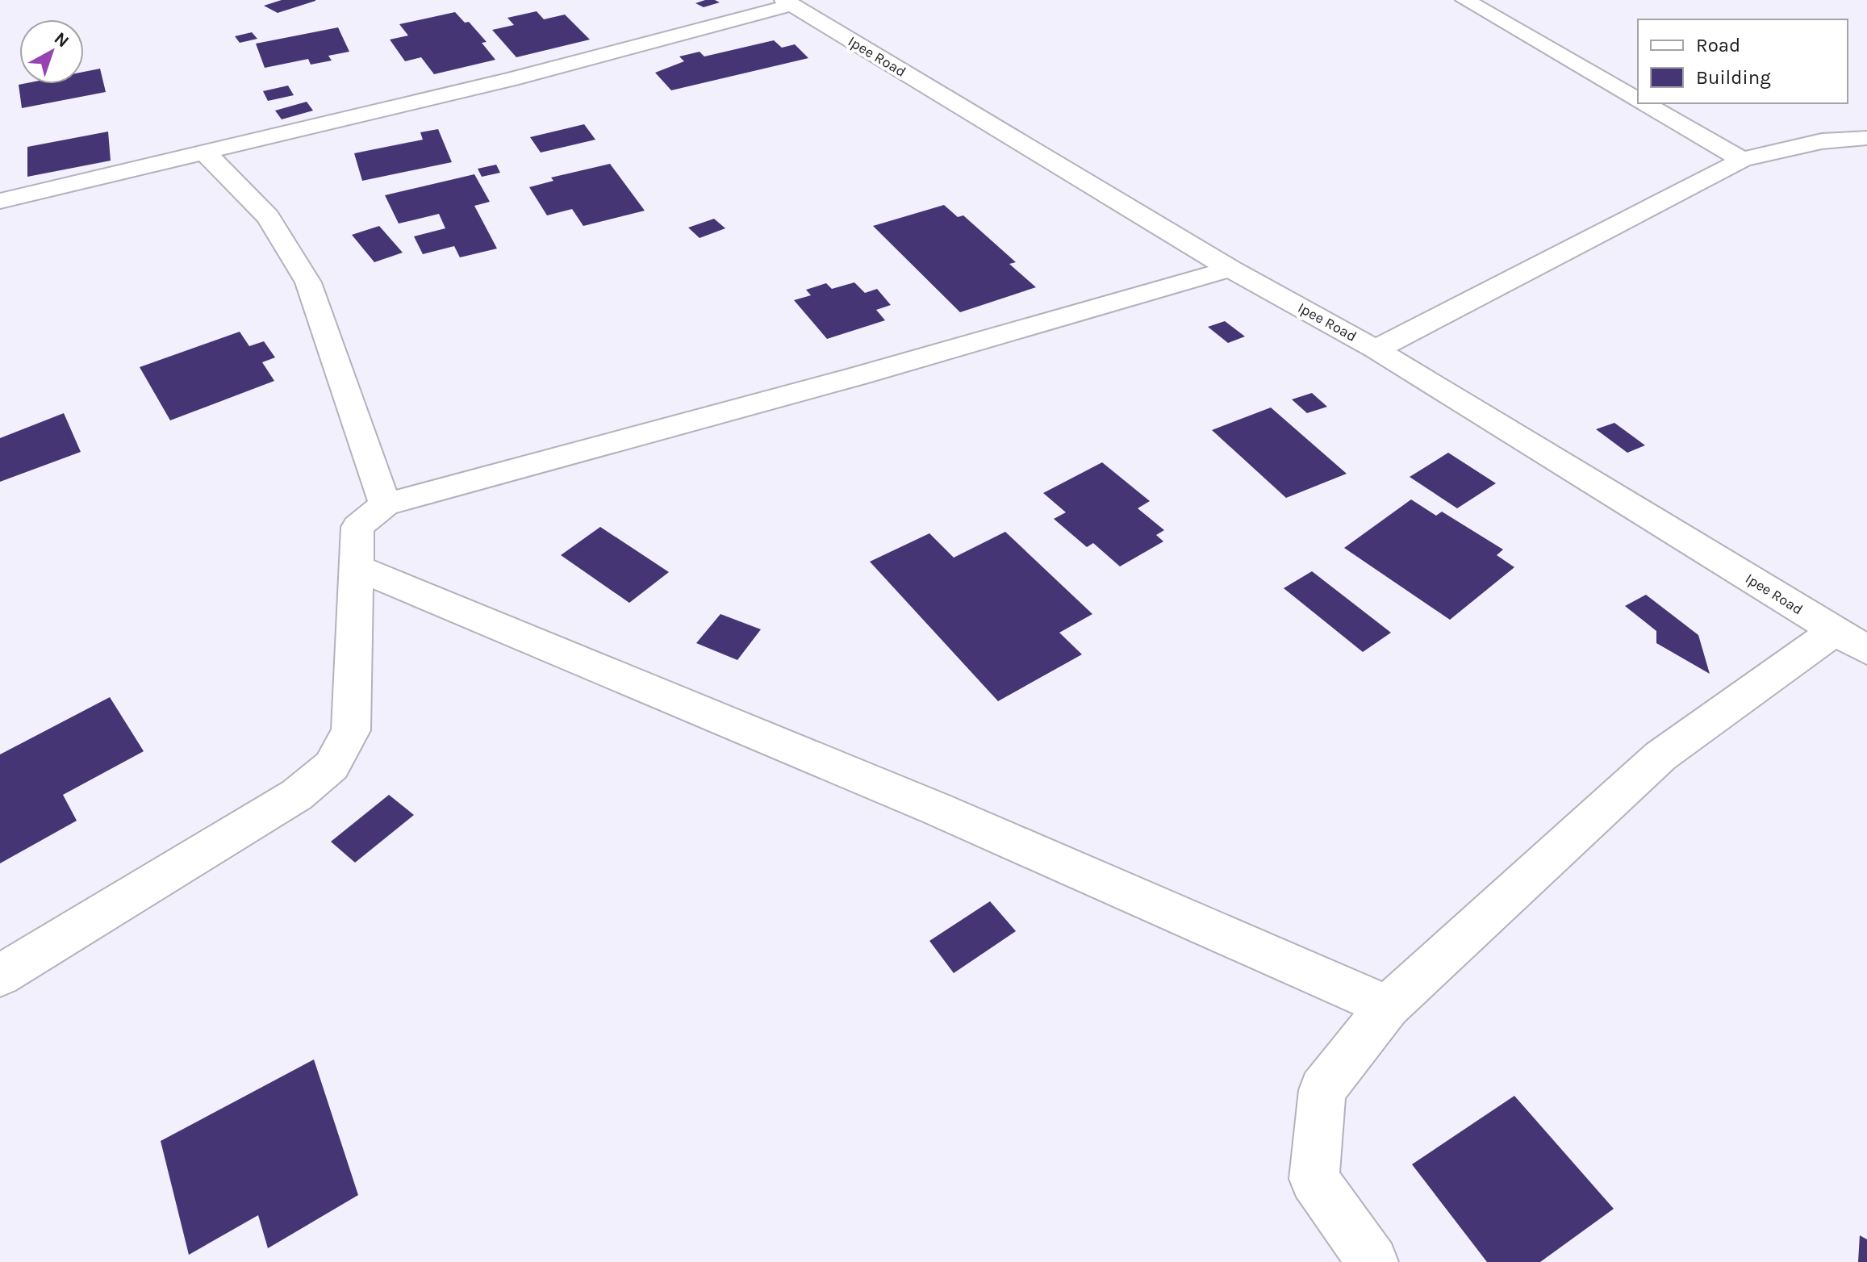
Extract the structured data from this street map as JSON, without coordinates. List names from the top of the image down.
{
  "streets": {
    "street": ["Ipee Road"]
  },
  "legend": ["Road", "Building"],
  "north": "top right"
}
